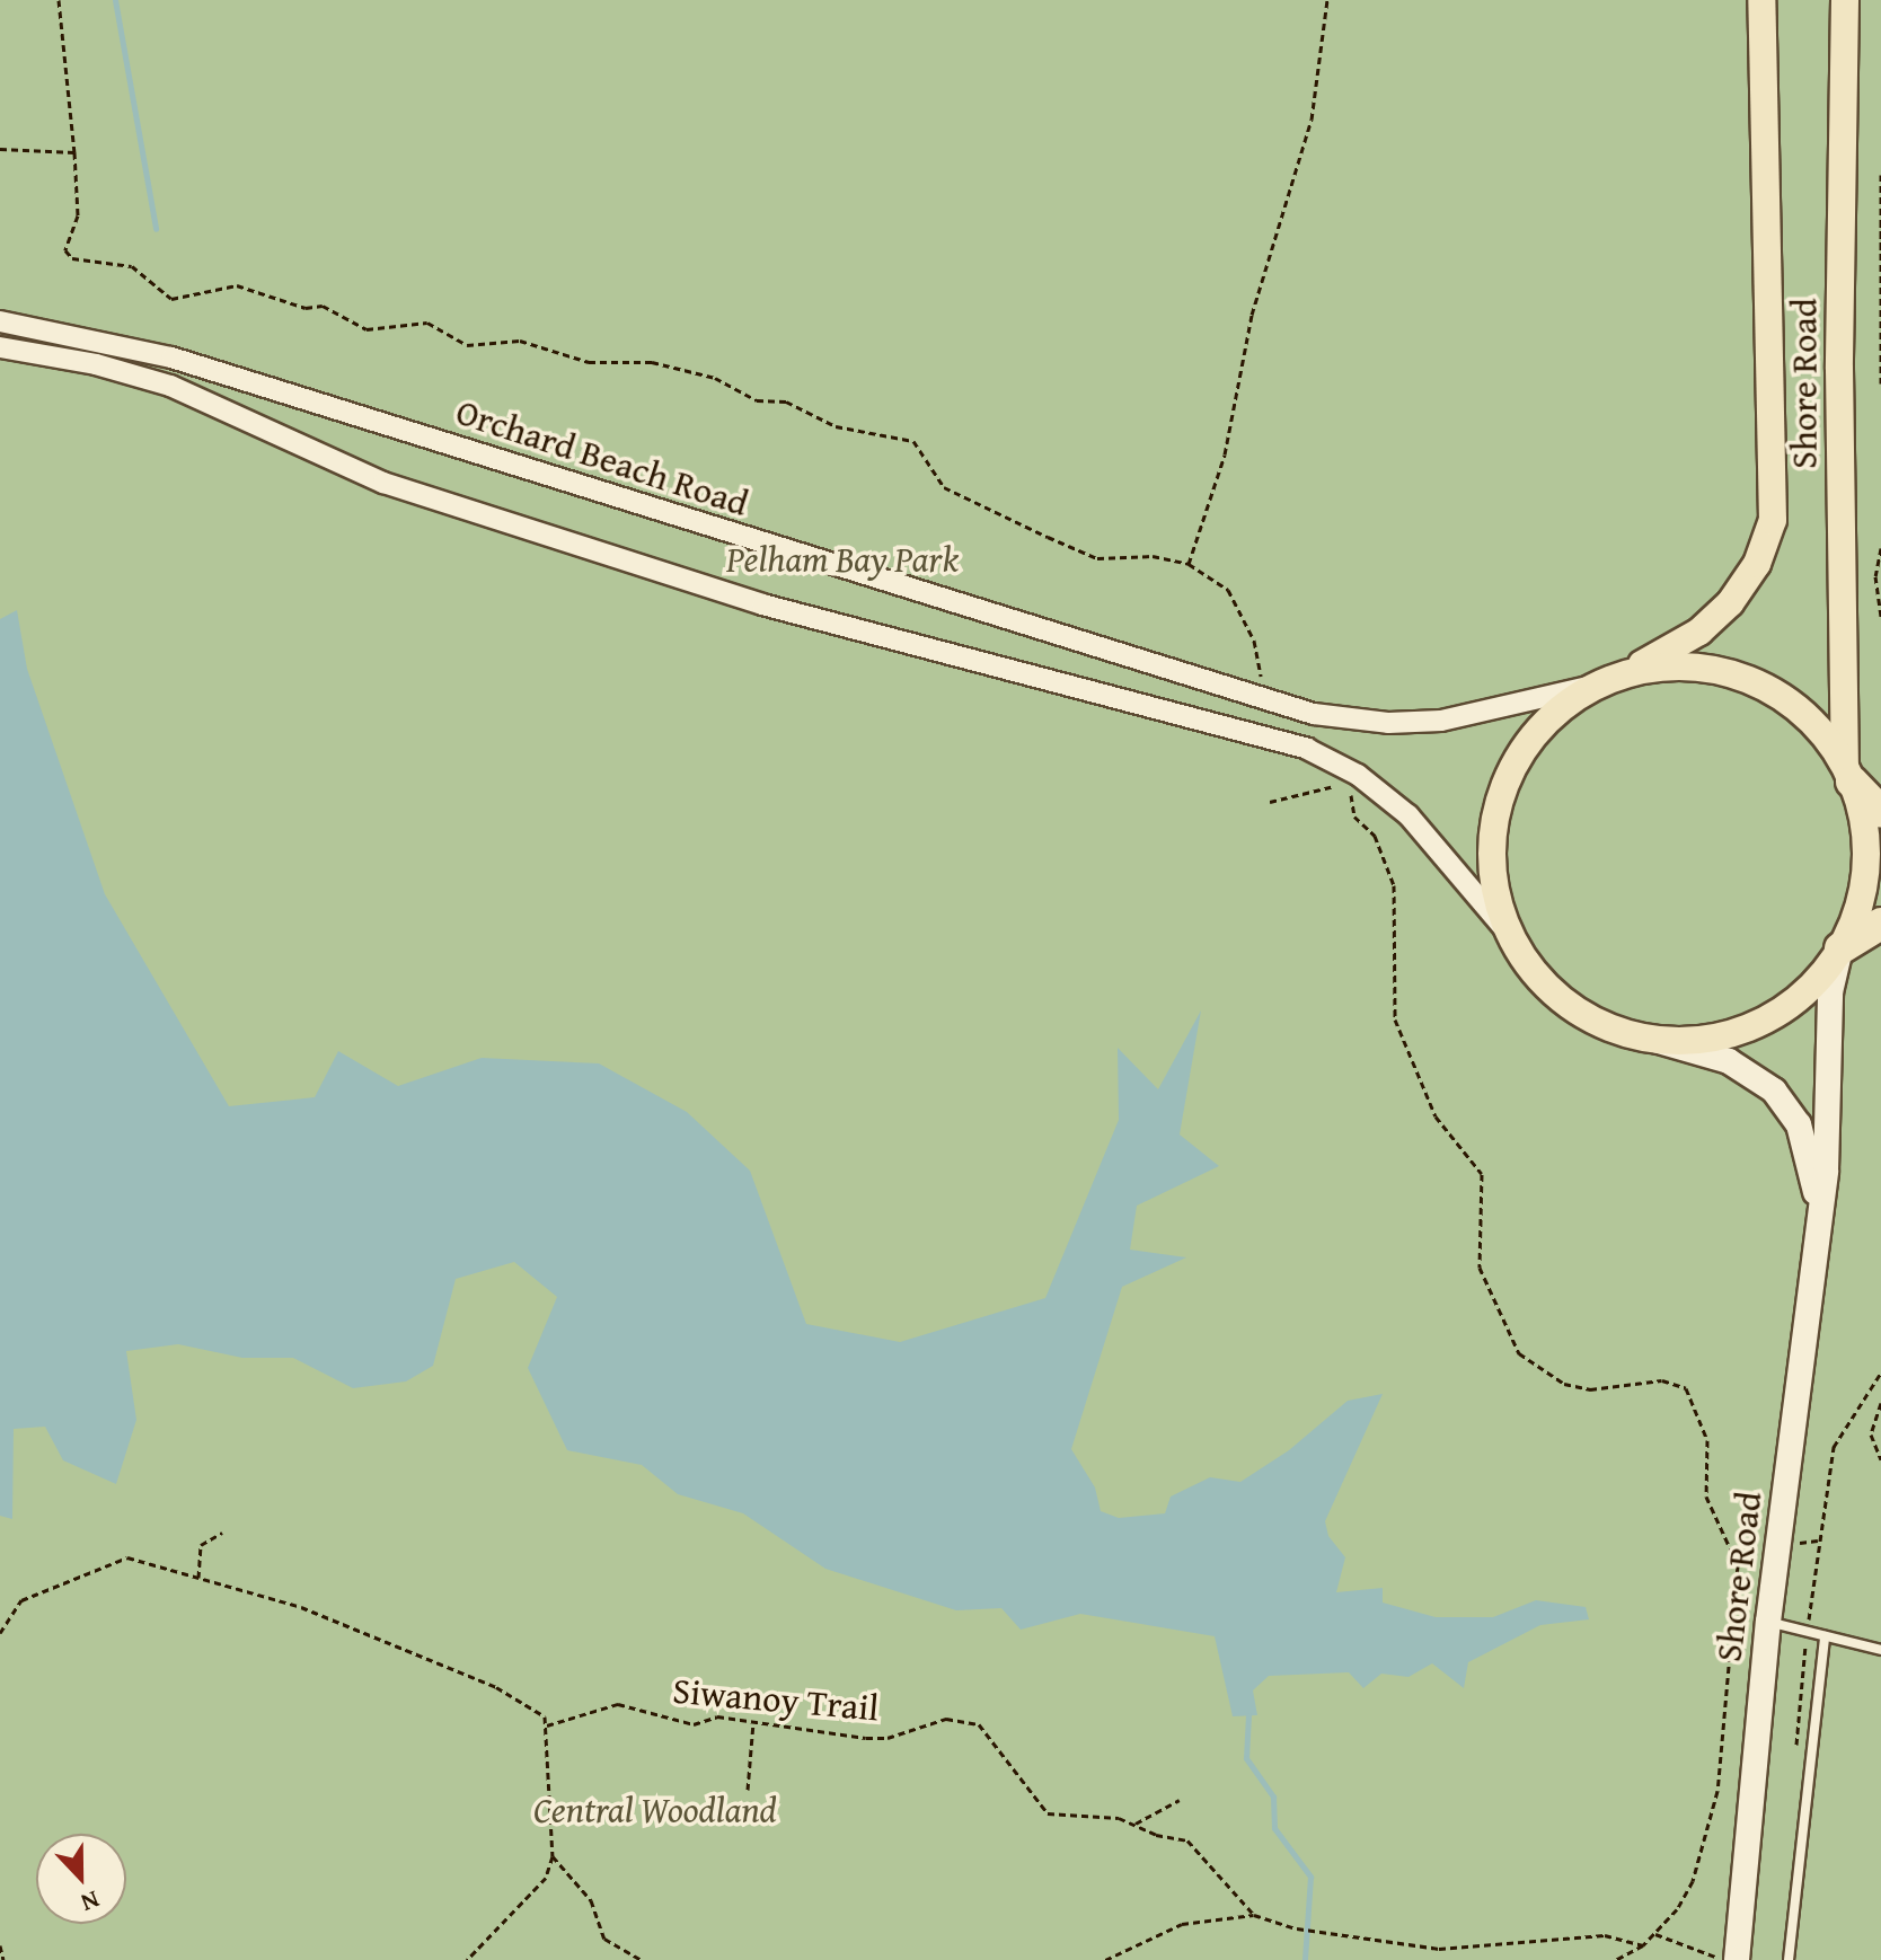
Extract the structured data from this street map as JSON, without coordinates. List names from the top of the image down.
{
  "streets": {
    "main road": ["Shore Road"],
    "street": ["Orchard Beach Road"],
    "path": ["Siwanoy Trail"]
  },
  "crossings": [
    ["Shore Road", "Orchard Beach Road"]
  ],
  "parks": ["Pelham Bay Park", "Central Woodland"],
  "north": "bottom"
}
